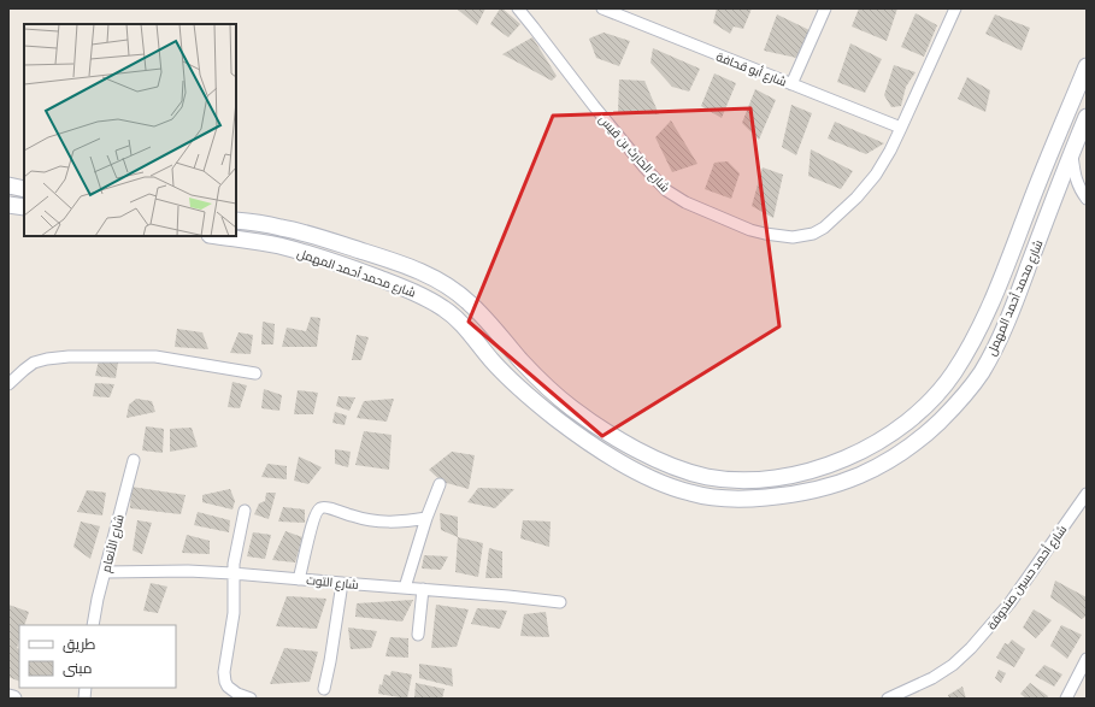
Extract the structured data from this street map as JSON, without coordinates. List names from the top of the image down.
{
  "streets": {
    "main road": ["شارع محمد أحمد المهمل"],
    "street": [
      "شارع أبو قحافة",
      "شارع الحارث بن قيس",
      "شارع الأنعام",
      "شارع أحمد حسين صندوقة",
      "شارع التوت"
    ]
  },
  "crossings": [
    ["شارع أبو قحافة", "شارع الحارث بن قيس"],
    ["شارع الأنعام", "شارع التوت"]
  ],
  "legend": ["طريق", "مبنى"]
}
